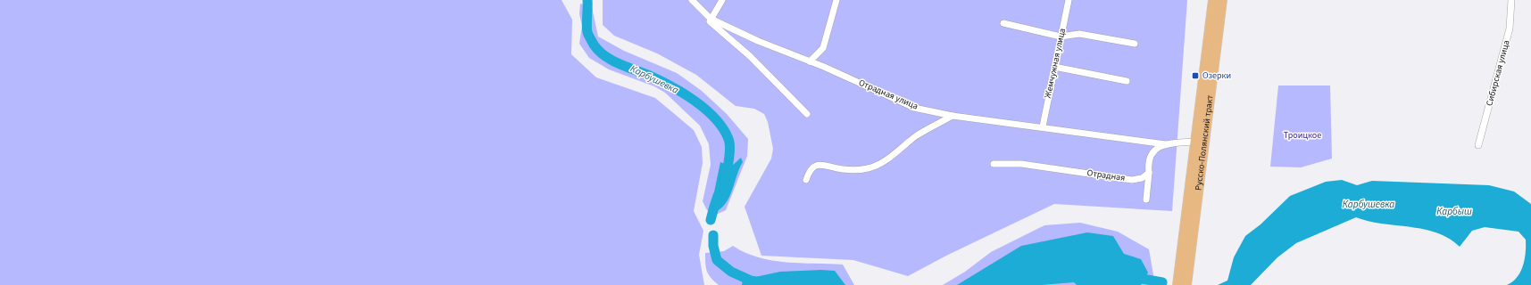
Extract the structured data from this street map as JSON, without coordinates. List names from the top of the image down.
{
  "streets": {
    "main road": ["Русско-Полянский тракт"],
    "street": [
      "Жемчужная улица",
      "Сибирская улица",
      "Отрадная улица",
      "Отрадная"
    ]
  },
  "crossings": [
    ["Жемчужная улица", "Отрадная улица"]
  ],
  "water": ["Карбушевка", "Карбыш"],
  "parks": ["Троицкое"],
  "places": {
    "transit": ["Озерки"]
  }
}
